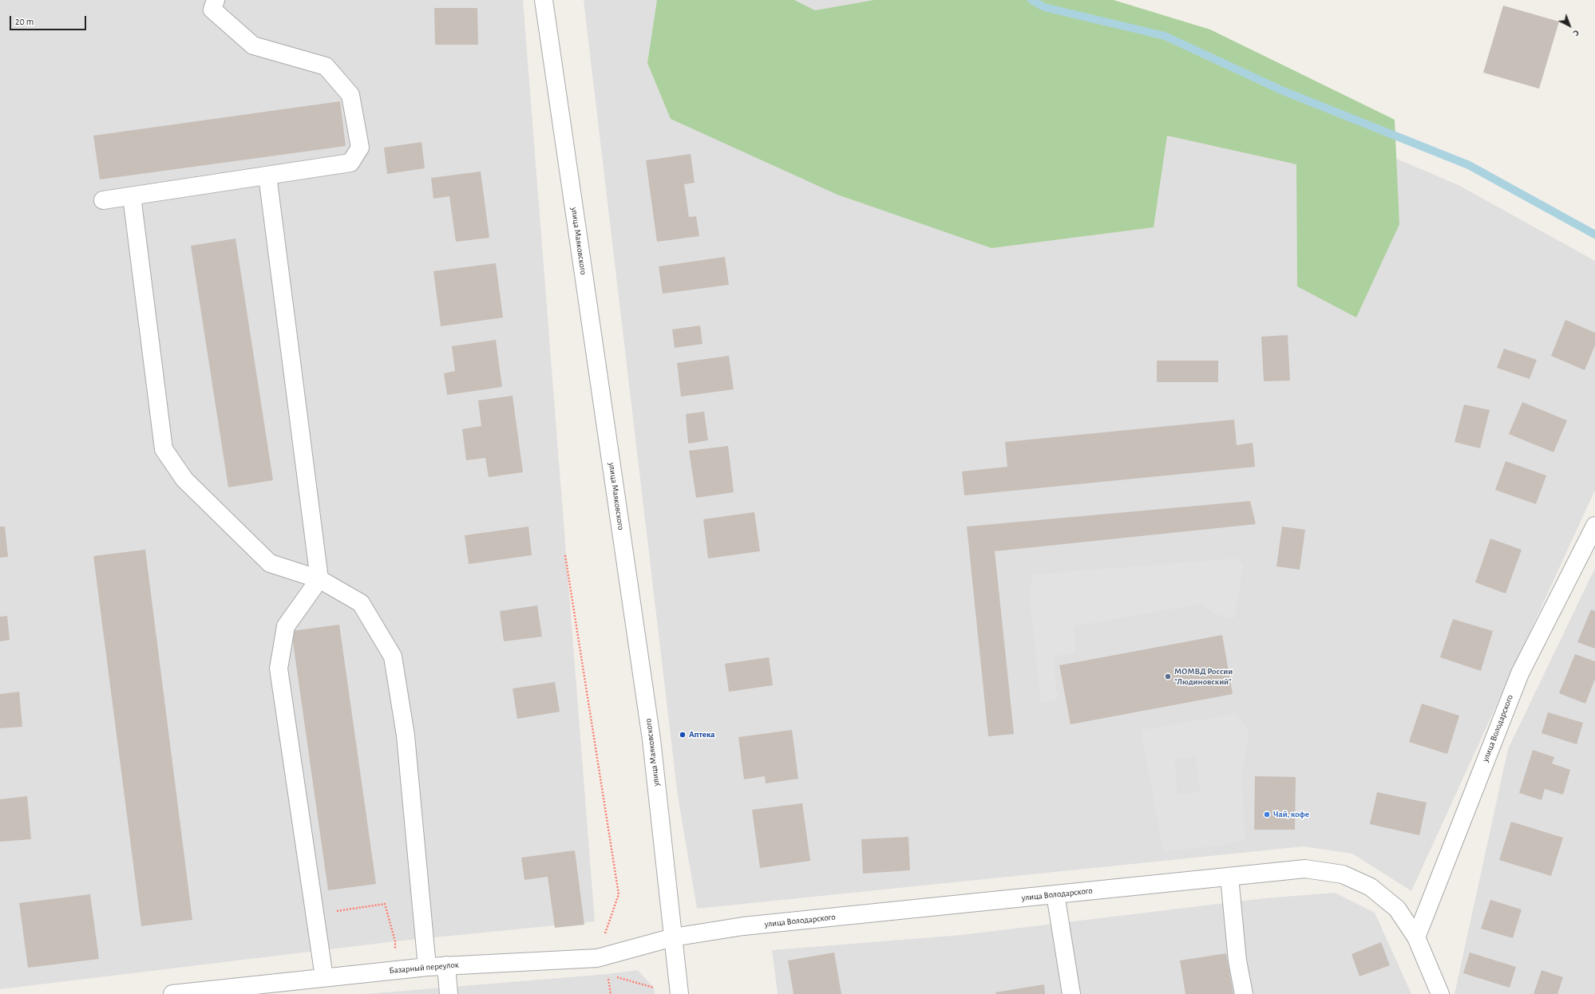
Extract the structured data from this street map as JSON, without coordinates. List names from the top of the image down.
{
  "streets": {
    "street": ["улица Маяковского", "улица Володарского", "Базарный переулок"]
  },
  "crossings": [
    ["улица Маяковского", "улица Володарского"],
    ["улица Маяковского", "Базарный переулок"],
    ["улица Володарского", "Базарный переулок"]
  ],
  "places": ["МОМВД России \"Людиновский\"", "Аптека", "Чай, кофе"],
  "scale_bar": "20 m",
  "north": "bottom right"
}
